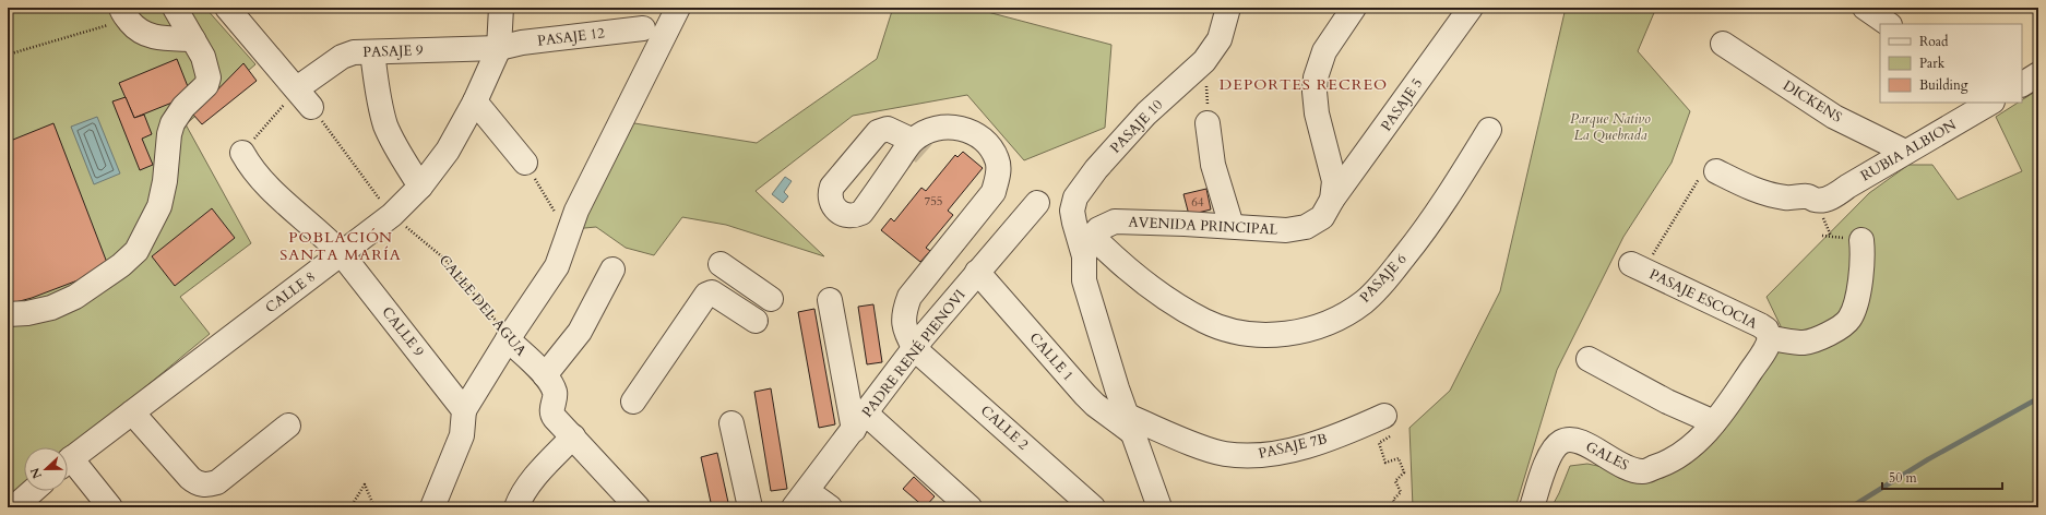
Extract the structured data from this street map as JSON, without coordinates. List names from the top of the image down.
{
  "streets": {
    "street": [
      "PASAJE 12",
      "PASAJE 9",
      "DICKENS",
      "PASAJE 5",
      "PASAJE 10",
      "RUBIA ALBION",
      "AVENIDA PRINCIPAL",
      "PASAJE 6",
      "CALLE 8",
      "PASAJE ESCOCIA",
      "CALLE DEL AGUA",
      "CALLE 9",
      "PADRE RENÉ PIENOVI",
      "CALLE 1",
      "CALLE 2",
      "PASAJE 7B",
      "GALES"
    ]
  },
  "crossings": [
    ["PASAJE 12", "PASAJE 9"],
    ["PASAJE 12", "CALLE 8"],
    ["PASAJE 9", "CALLE 8"],
    ["DICKENS", "RUBIA ALBION"],
    ["PASAJE 5", "AVENIDA PRINCIPAL"],
    ["PASAJE 10", "AVENIDA PRINCIPAL"],
    ["PASAJE 10", "PASAJE 6"],
    ["AVENIDA PRINCIPAL", "PASAJE 6"],
    ["CALLE 8", "CALLE DEL AGUA"],
    ["CALLE 8", "CALLE 9"],
    ["PASAJE ESCOCIA", "GALES"],
    ["PADRE RENÉ PIENOVI", "CALLE 1"],
    ["PADRE RENÉ PIENOVI", "CALLE 2"],
    ["CALLE 1", "PASAJE 7B"]
  ],
  "districts": ["DEPORTES RECREO", "POBLACIÓN SANTA MARÍA"],
  "parks": ["Parque Nativo La Quebrada"],
  "house_numbers": ["755", "64"],
  "legend": ["Road", "Park", "Building"],
  "scale_bar": "50 m",
  "north": "left"
}
